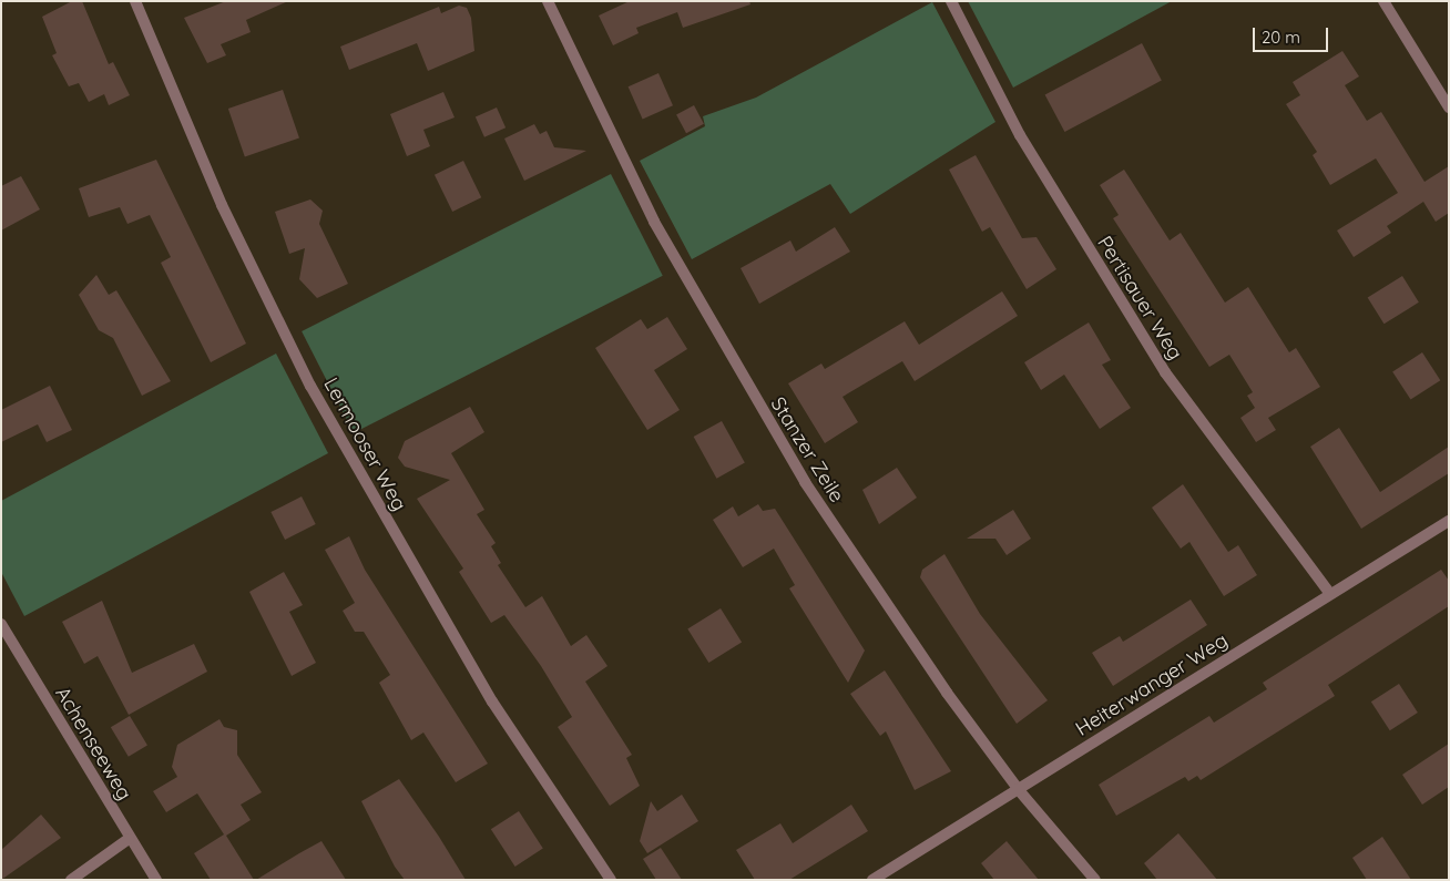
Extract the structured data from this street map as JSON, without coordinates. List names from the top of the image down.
{
  "streets": {
    "street": [
      "Pertisauer Weg",
      "Lermooser Weg",
      "Stanzer Zeile",
      "Heiterwanger Weg",
      "Achenseeweg"
    ]
  },
  "crossings": [
    ["Pertisauer Weg", "Heiterwanger Weg"],
    ["Stanzer Zeile", "Heiterwanger Weg"]
  ],
  "scale_bar": "20 m"
}
